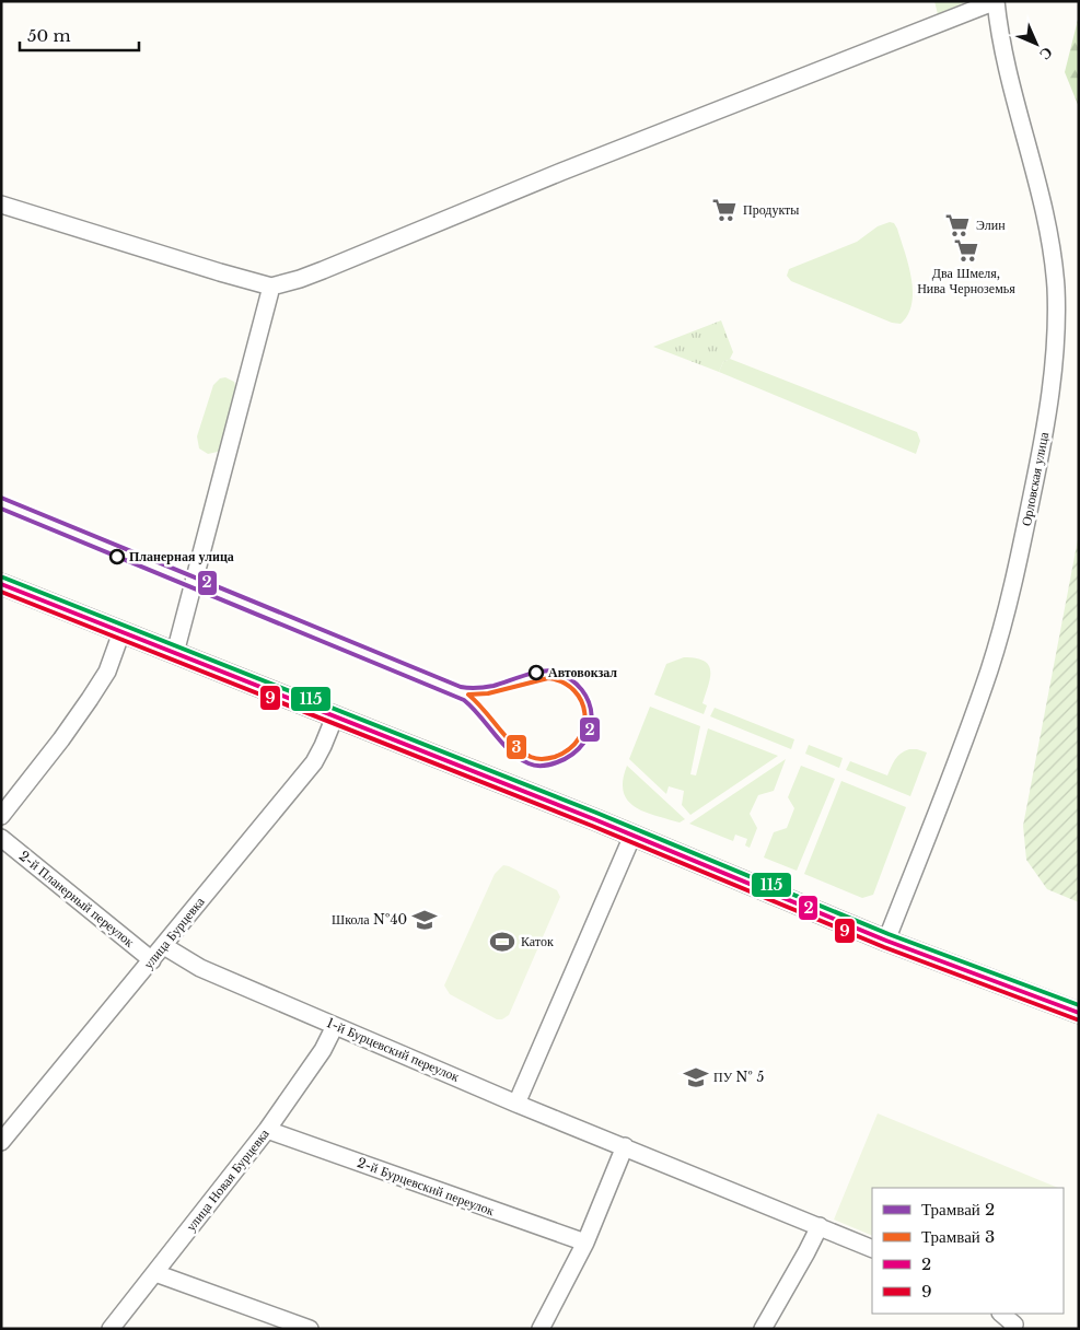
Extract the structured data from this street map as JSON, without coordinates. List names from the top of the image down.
{
  "streets": {
    "street": [
      "Орловская улица",
      "2-й Планерный переулок",
      "улица Бурцевка",
      "1-й Бурцевский переулок",
      "улица Новая Бурцевка",
      "2-й Бурцевский переулок"
    ]
  },
  "crossings": [
    ["2-й Планерный переулок", "улица Бурцевка"],
    ["улица Бурцевка", "1-й Бурцевский переулок"],
    ["1-й Бурцевский переулок", "улица Новая Бурцевка"],
    ["улица Новая Бурцевка", "2-й Бурцевский переулок"]
  ],
  "places": {
    "supermarket": ["Продукты", "Элин", "Два Шмеля, Нива Черноземья"],
    "other": ["Планерная улица", "Автовокзал"],
    "school or university": ["Школа №40", "ПУ № 5"],
    "sports": ["Каток"]
  },
  "lines": [
    "tram line 2",
    "transit line 115",
    "transit line 2",
    "transit line 9",
    "tram line 3"
  ],
  "legend": [
    "Трамвай 2",
    "Трамвай 3",
    "2",
    "9"
  ],
  "scale_bar": "50 m",
  "north": "bottom right"
}
